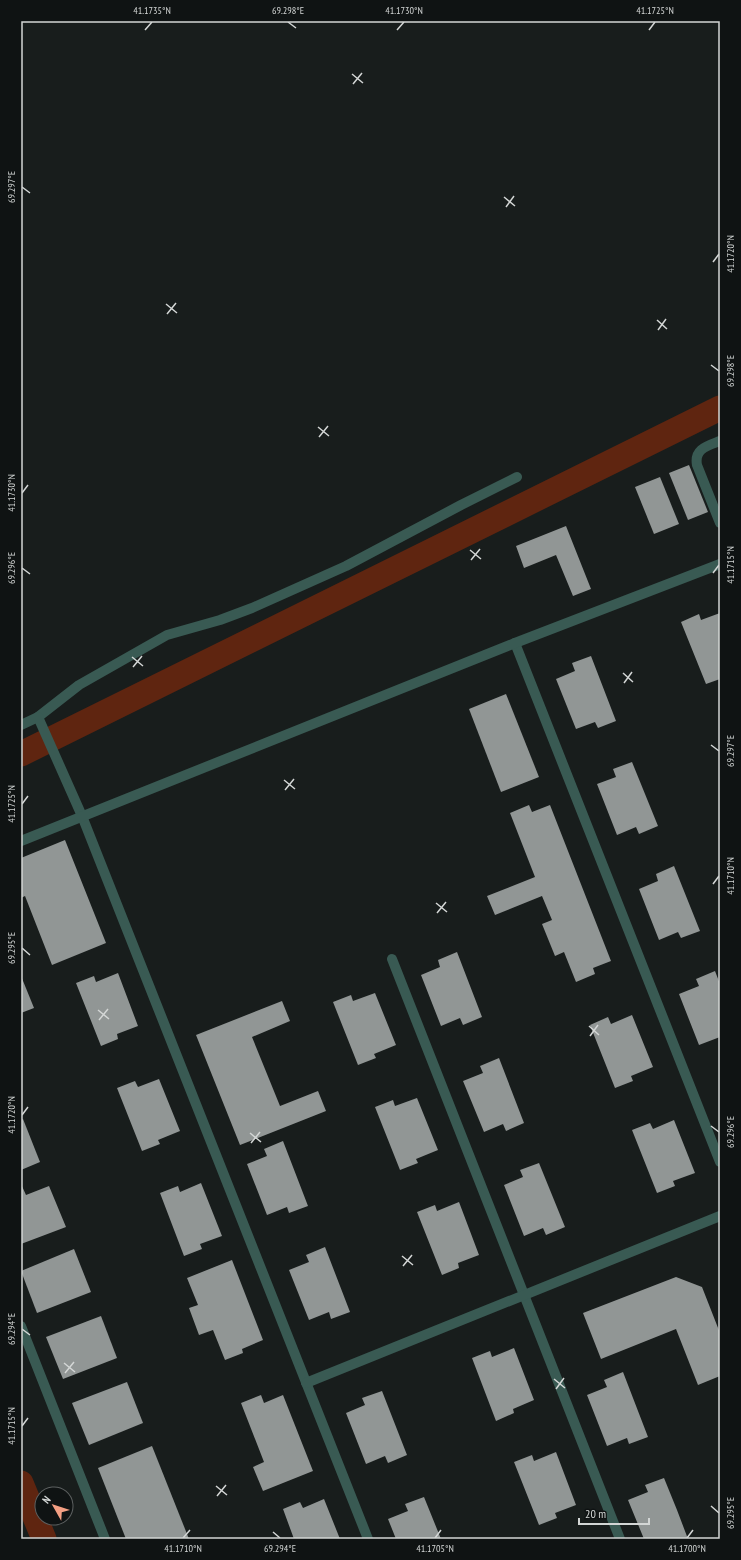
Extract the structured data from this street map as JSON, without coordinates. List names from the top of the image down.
{
  "scale_bar": "20 m",
  "north": "top left",
  "coordinates": [
    "41.1735°N",
    "69.298°E",
    "41.1730°N",
    "41.1725°N",
    "69.297°E",
    "41.1720°N",
    "41.1715°N",
    "69.296°E",
    "41.1710°N",
    "69.295°E",
    "69.294°E",
    "41.1705°N",
    "41.1700°N"
  ]
}
